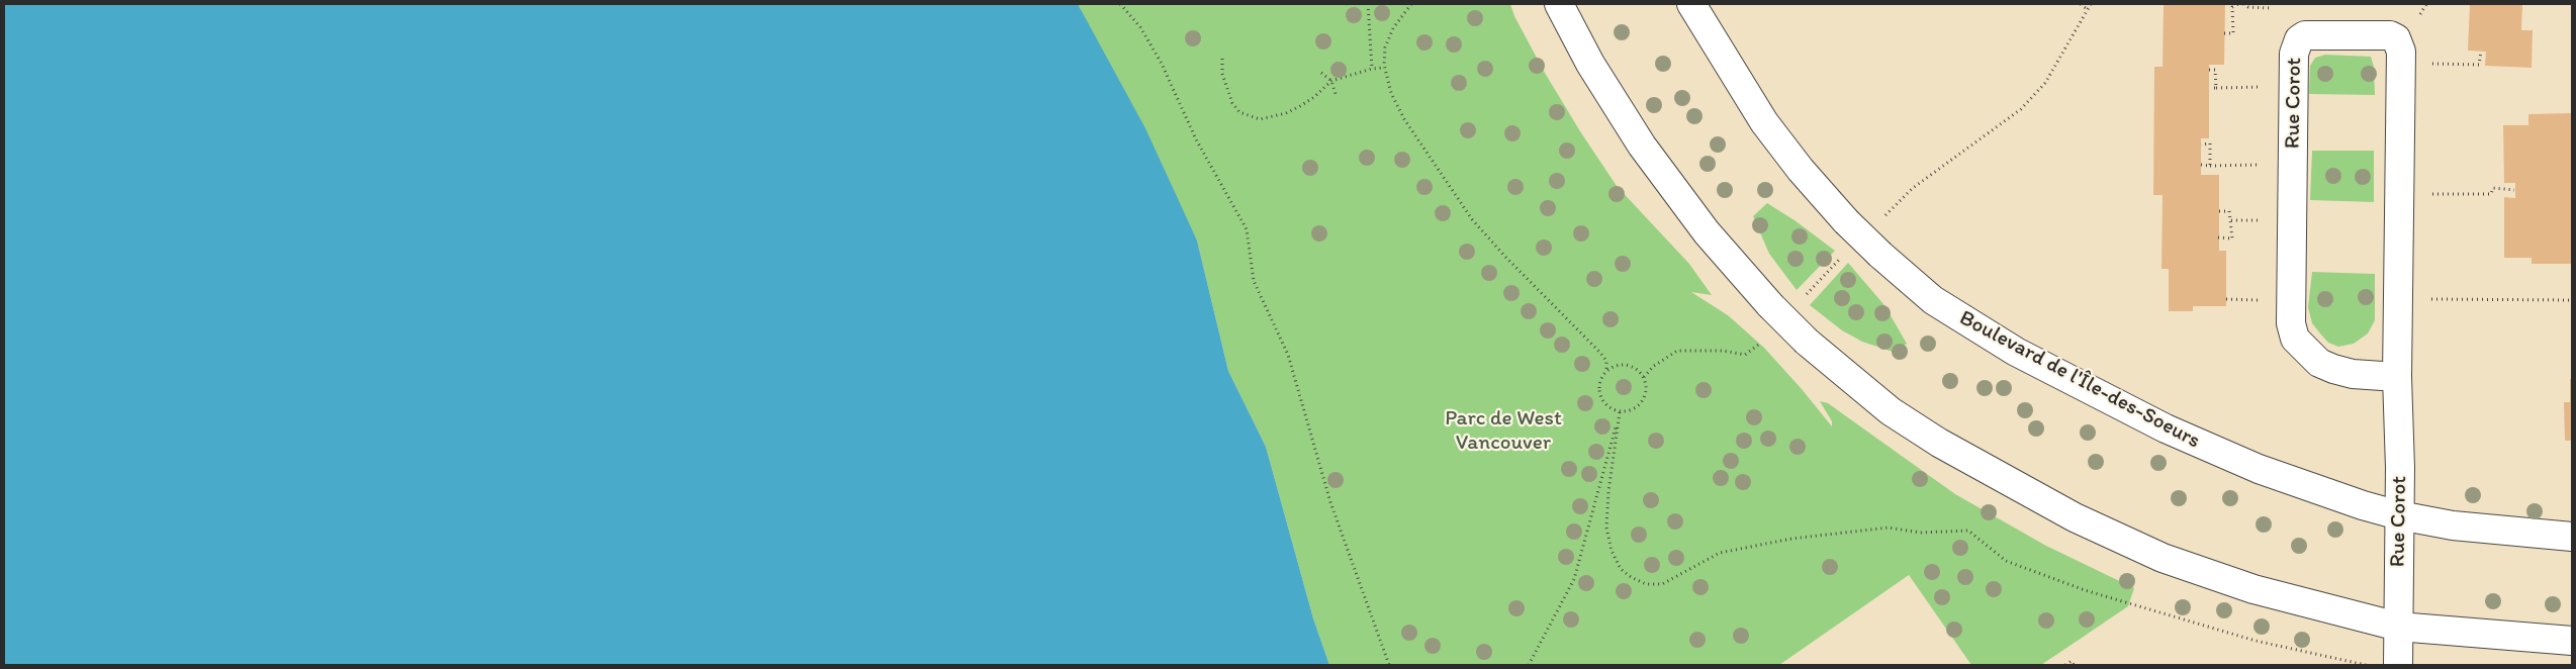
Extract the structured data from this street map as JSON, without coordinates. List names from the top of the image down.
{
  "streets": {
    "street": ["Rue Corot", "Boulevard de l'Île-des-Soeurs"]
  },
  "crossings": [
    ["Rue Corot", "Boulevard de l'Île-des-Soeurs"]
  ],
  "parks": ["Parc de West Vancouver"]
}
